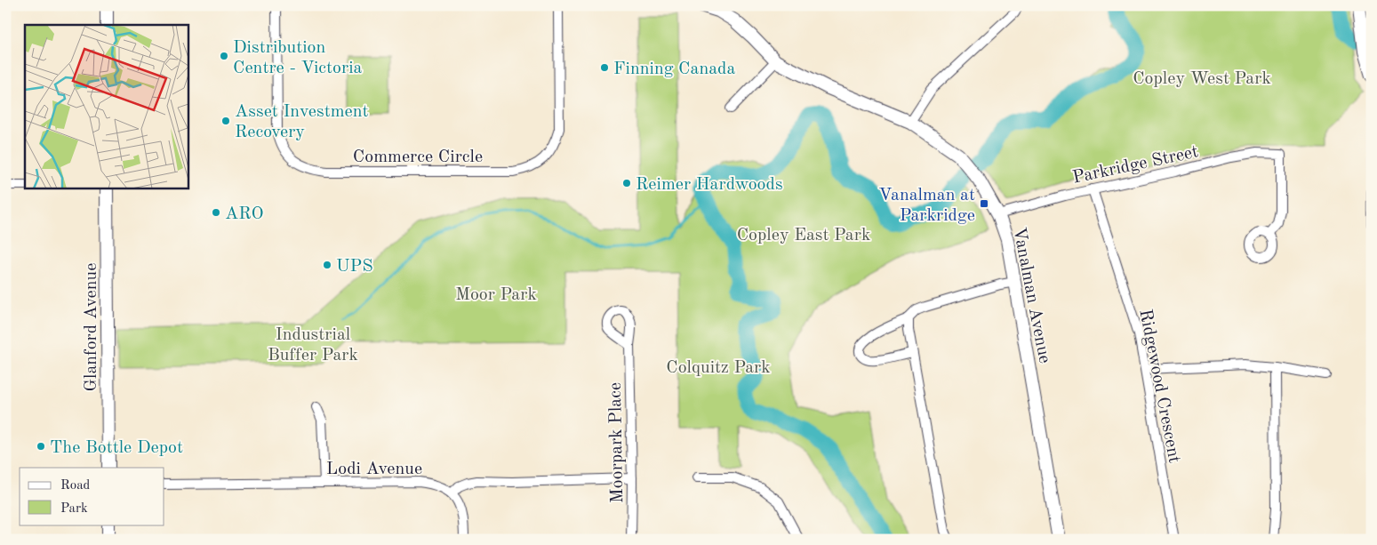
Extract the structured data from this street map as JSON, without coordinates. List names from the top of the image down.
{
  "streets": {
    "street": [
      "Commerce Circle",
      "Parkridge Street",
      "Vanalman Avenue",
      "Glanford Avenue",
      "Ridgewood Crescent",
      "Moorpark Place",
      "Lodi Avenue"
    ]
  },
  "crossings": [
    ["Parkridge Street", "Vanalman Avenue"],
    ["Parkridge Street", "Ridgewood Crescent"]
  ],
  "parks": [
    "Copley West Park",
    "Copley East Park",
    "Moor Park",
    "Industrial Buffer Park",
    "Colquitz Park"
  ],
  "places": {
    "other": [
      "Distribution Centre - Victoria",
      "Finning Canada",
      "Asset Investment Recovery",
      "Reimer Hardwoods",
      "ARO",
      "UPS",
      "The Bottle Depot"
    ],
    "transit": ["Vanalman at Parkridge"]
  },
  "legend": ["Road", "Park"]
}
